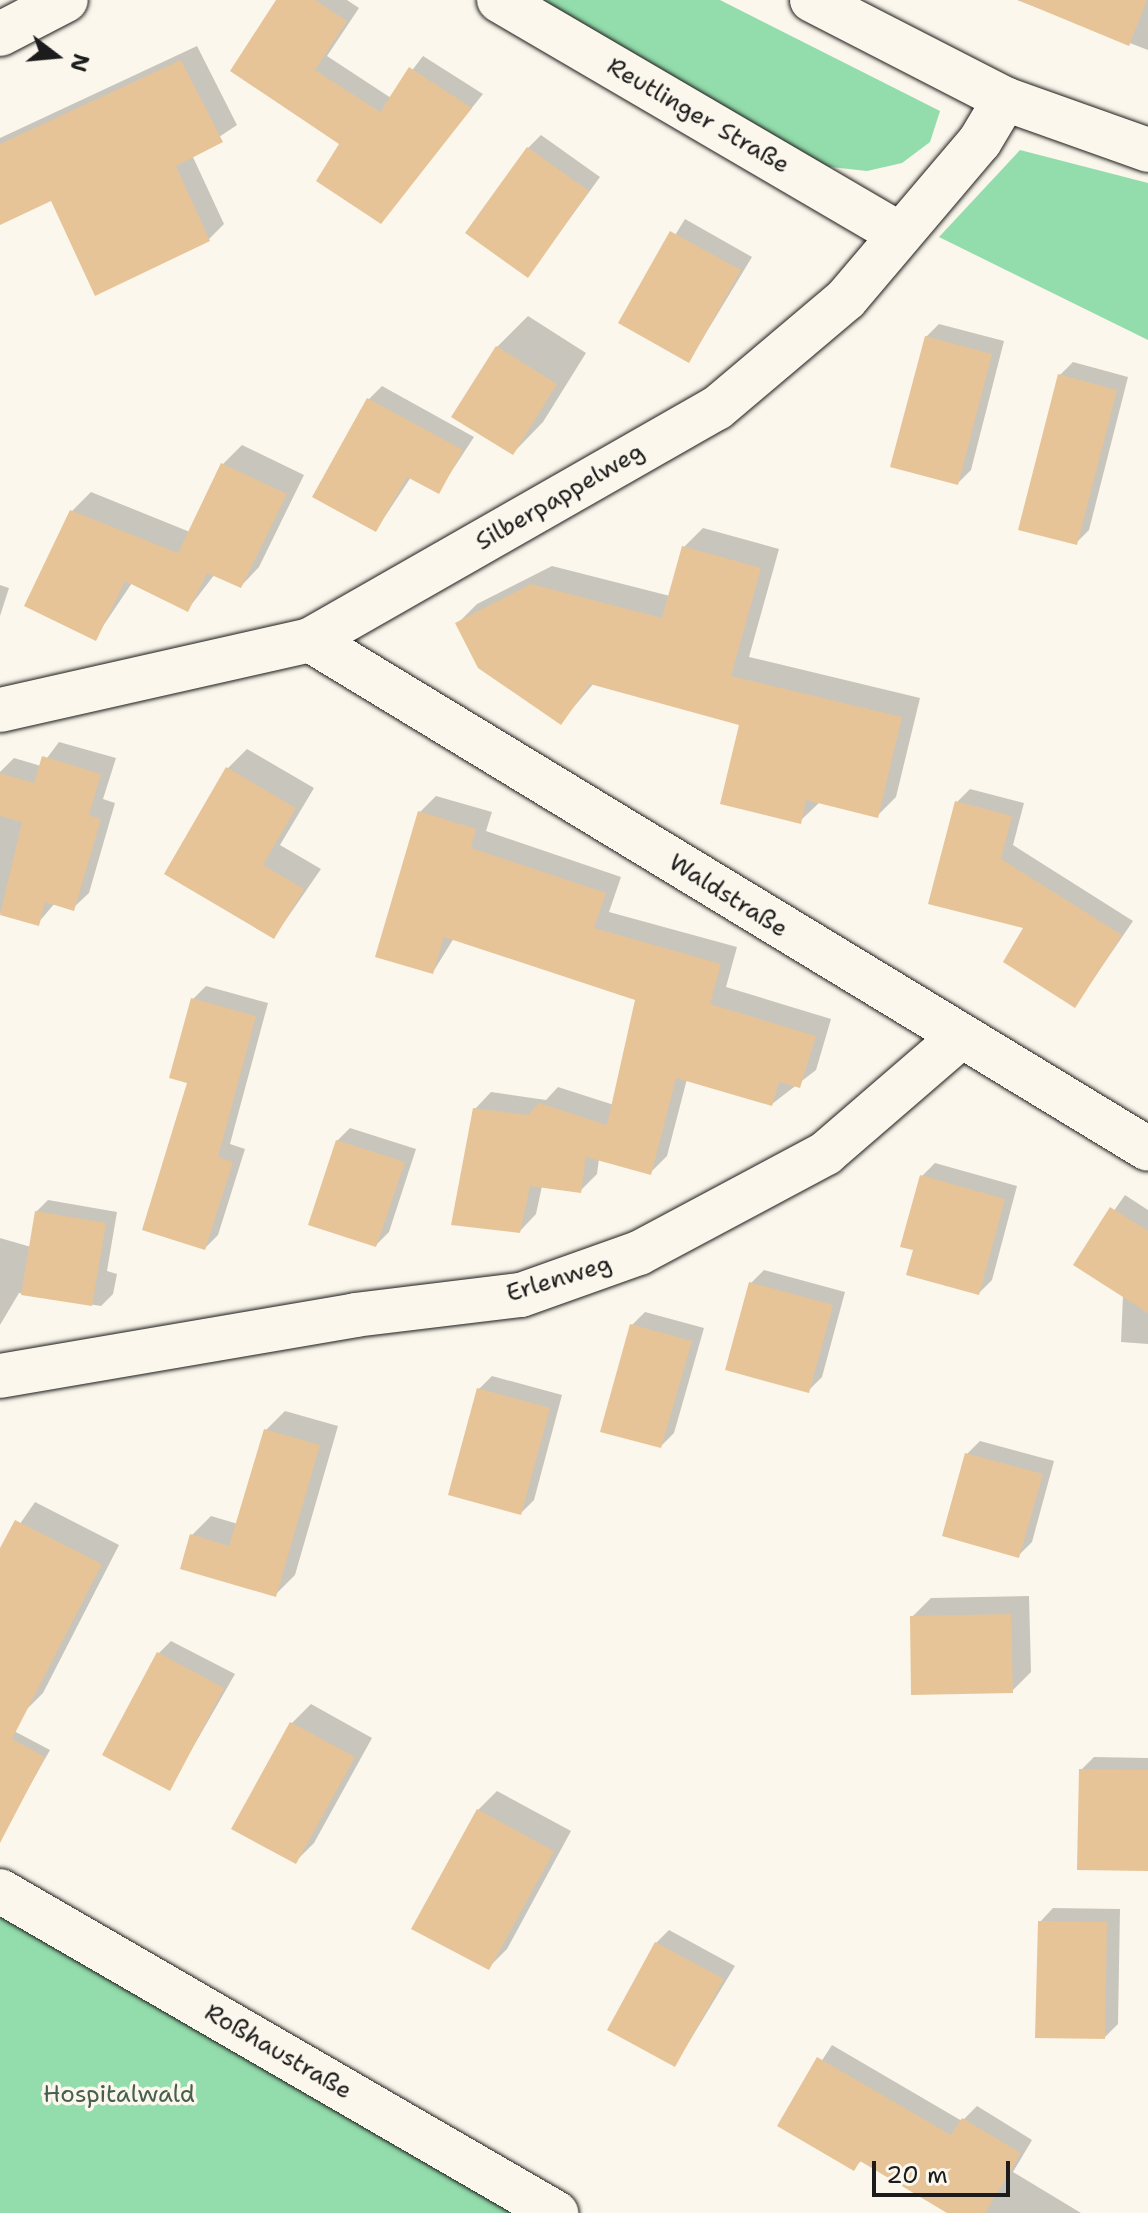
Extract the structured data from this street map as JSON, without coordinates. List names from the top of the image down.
{
  "streets": {
    "street": [
      "Reutlinger Straße",
      "Silberpappelweg",
      "Waldstraße",
      "Erlenweg",
      "Roßhaustraße"
    ]
  },
  "crossings": [
    ["Reutlinger Straße", "Silberpappelweg"],
    ["Silberpappelweg", "Waldstraße"],
    ["Waldstraße", "Erlenweg"]
  ],
  "parks": ["Hospitalwald"],
  "scale_bar": "20 m",
  "north": "right"
}
